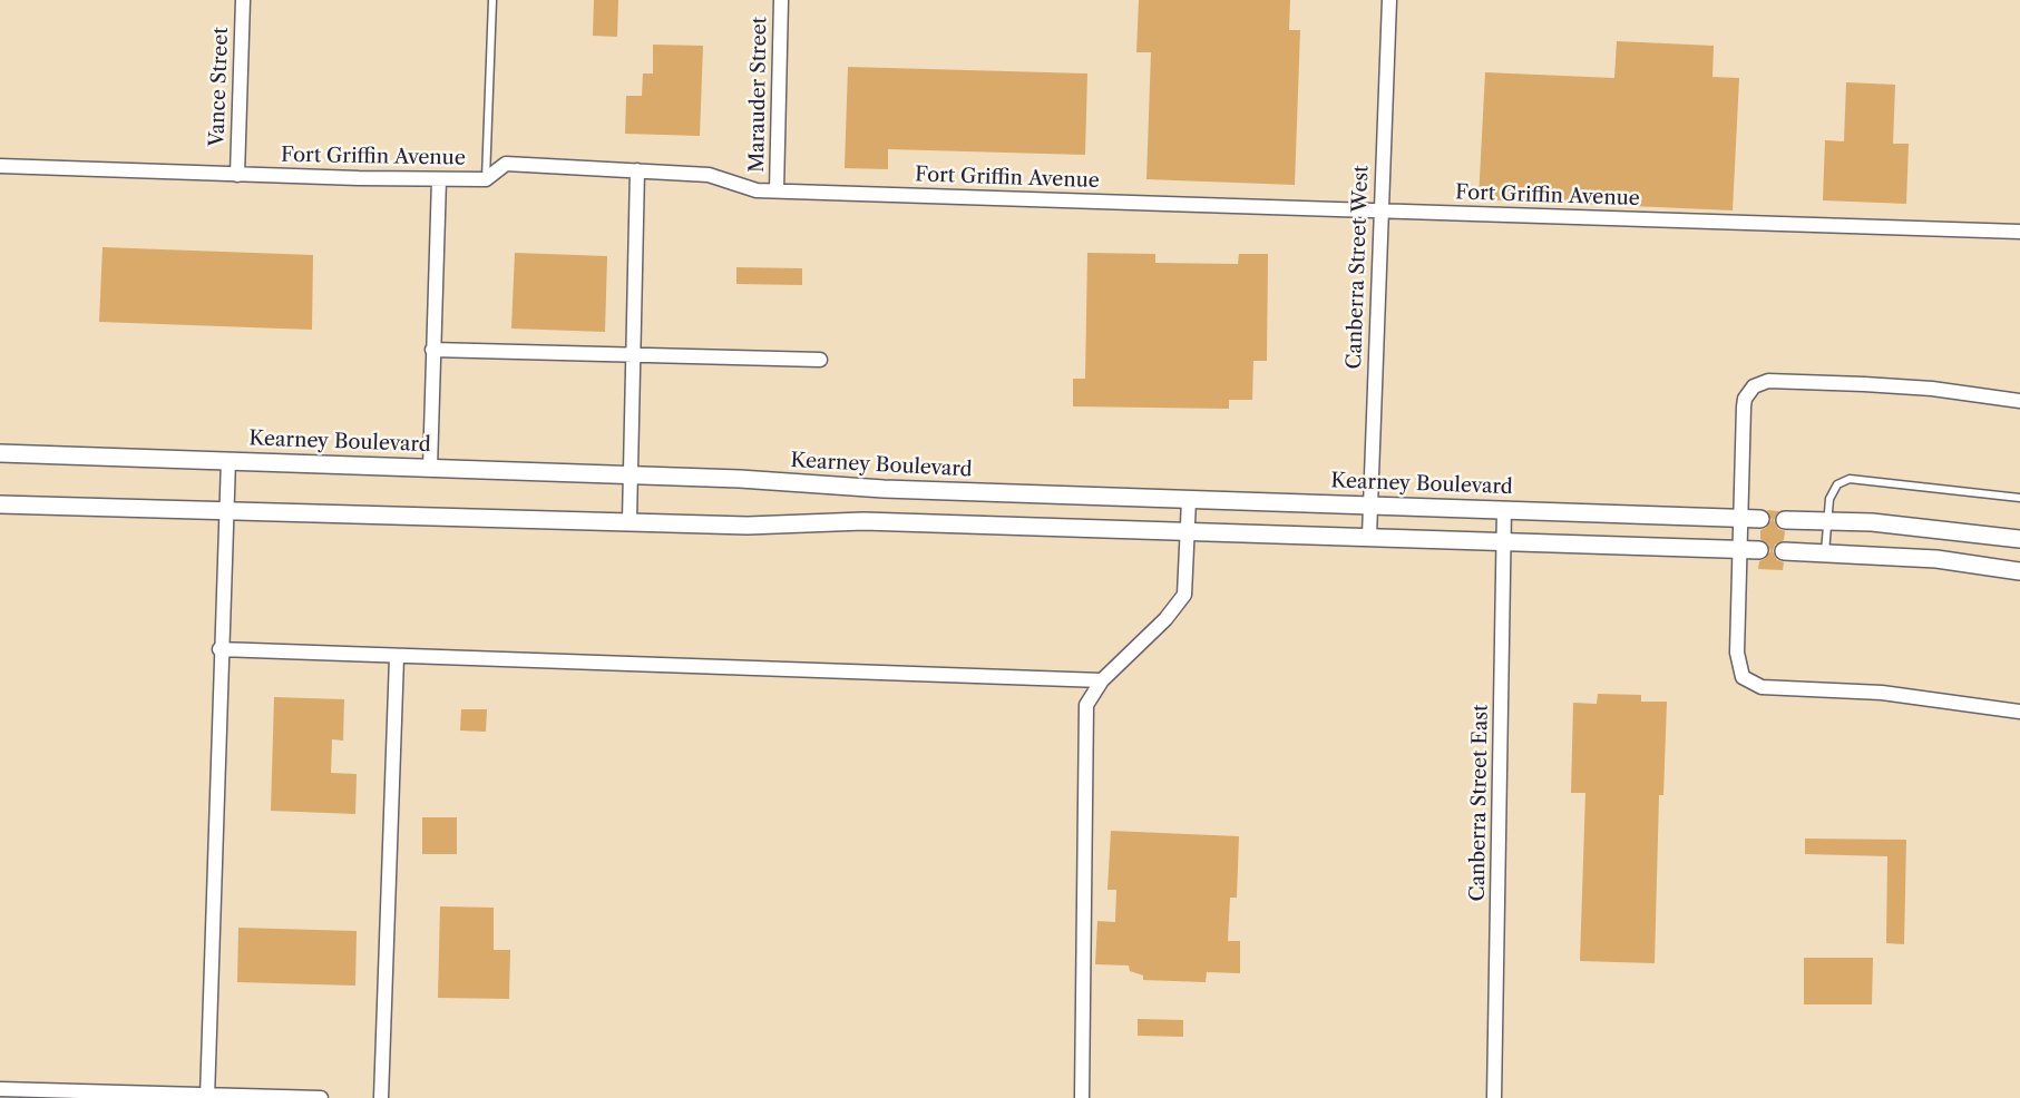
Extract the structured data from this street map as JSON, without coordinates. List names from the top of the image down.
{
  "streets": {
    "street": [
      "Vance Street",
      "Marauder Street",
      "Fort Griffin Avenue",
      "Canberra Street West",
      "Kearney Boulevard",
      "Canberra Street East"
    ]
  },
  "crossings": [
    ["Vance Street", "Fort Griffin Avenue"],
    ["Marauder Street", "Fort Griffin Avenue"],
    ["Fort Griffin Avenue", "Canberra Street West"],
    ["Canberra Street West", "Kearney Boulevard"],
    ["Kearney Boulevard", "Canberra Street East"]
  ]
}
